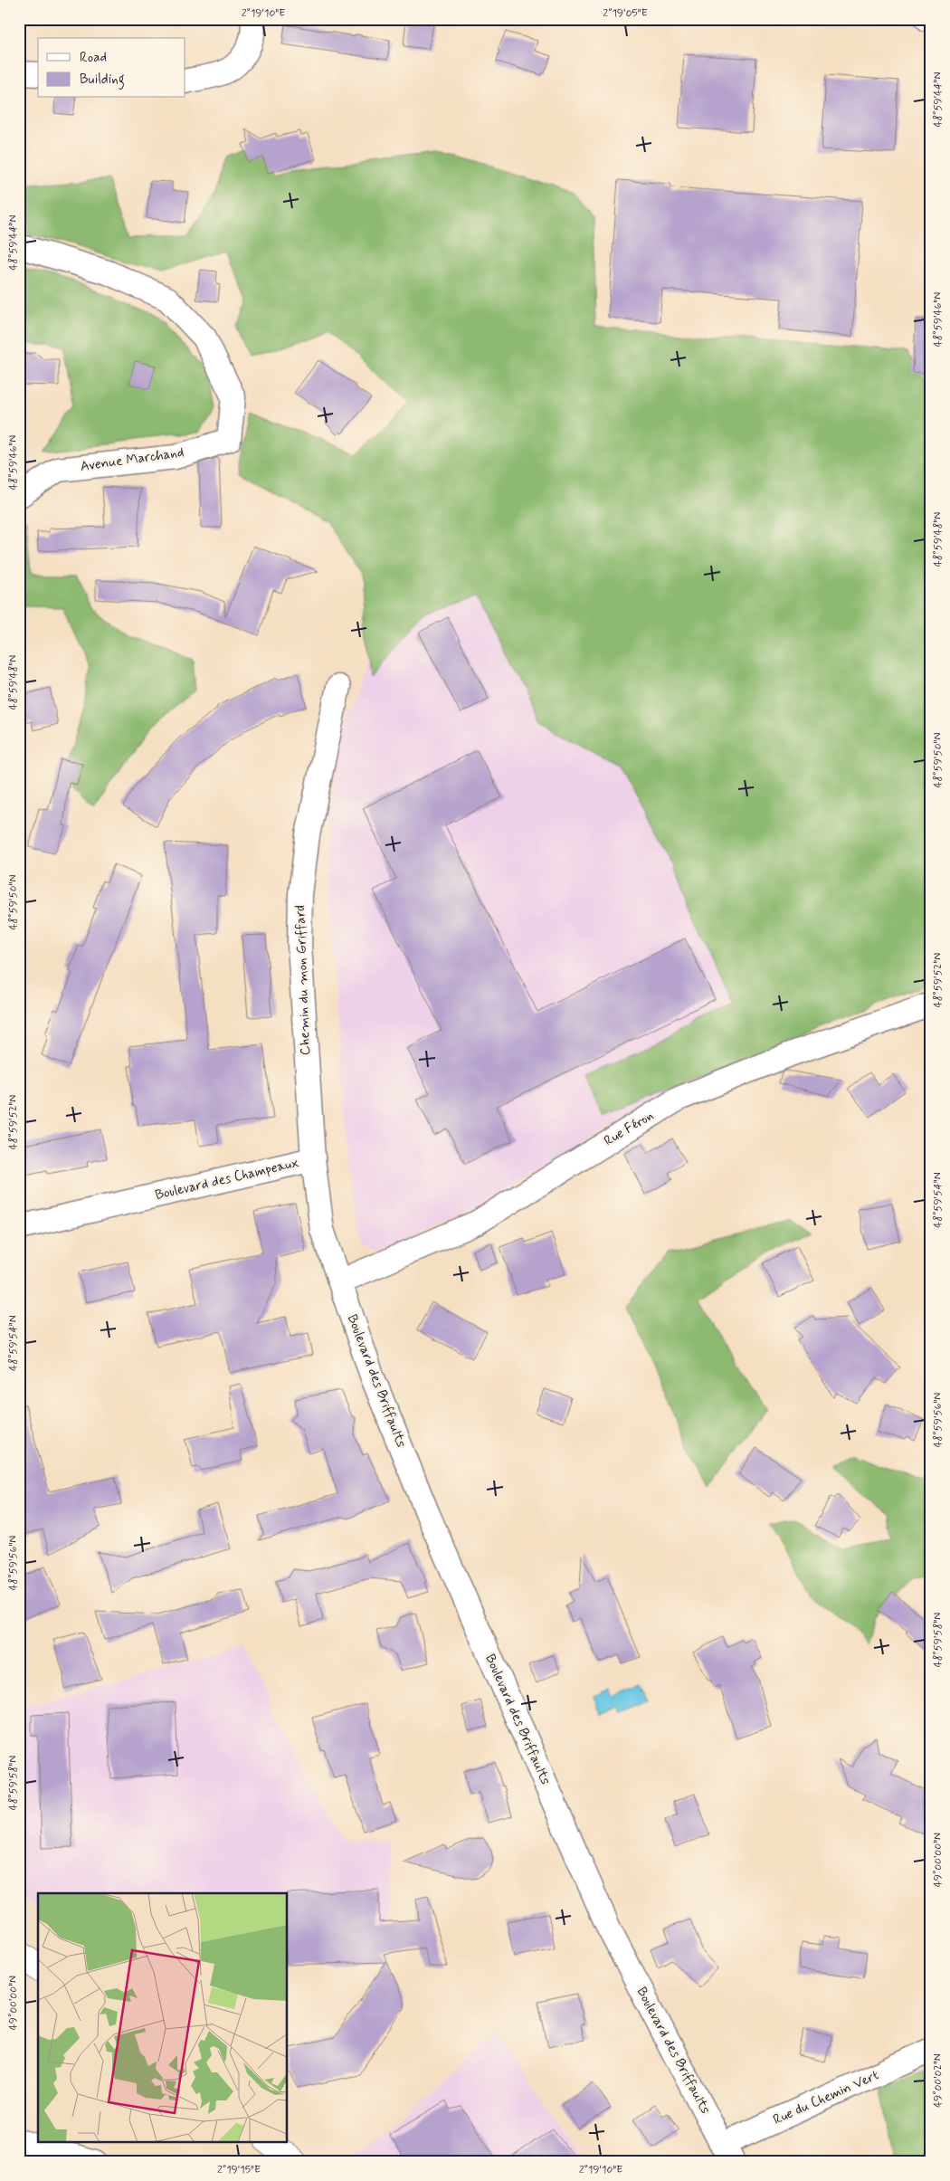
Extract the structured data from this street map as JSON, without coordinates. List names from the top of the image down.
{
  "streets": {
    "street": [
      "Avenue Marchand",
      "Chemin du mon Griffard",
      "Rue Féron",
      "Boulevard des Champeaux",
      "Boulevard des Briffaults",
      "Rue du Chemin Vert"
    ]
  },
  "crossings": [
    ["Chemin du mon Griffard", "Boulevard des Champeaux"],
    ["Rue Féron", "Boulevard des Champeaux"],
    ["Rue Féron", "Boulevard des Briffaults"],
    ["Boulevard des Champeaux", "Boulevard des Briffaults"],
    ["Boulevard des Briffaults", "Rue du Chemin Vert"]
  ],
  "legend": ["Road", "Building"],
  "coordinates": [
    "2°19'10\"E",
    "2°19'05\"E",
    "48°59'44\"N",
    "48°59'46\"N",
    "48°59'48\"N",
    "48°59'50\"N",
    "48°59'52\"N",
    "48°59'54\"N",
    "48°59'56\"N",
    "48°59'58\"N",
    "49°00'00\"N",
    "49°00'02\"N",
    "2°19'15\"E"
  ]
}
